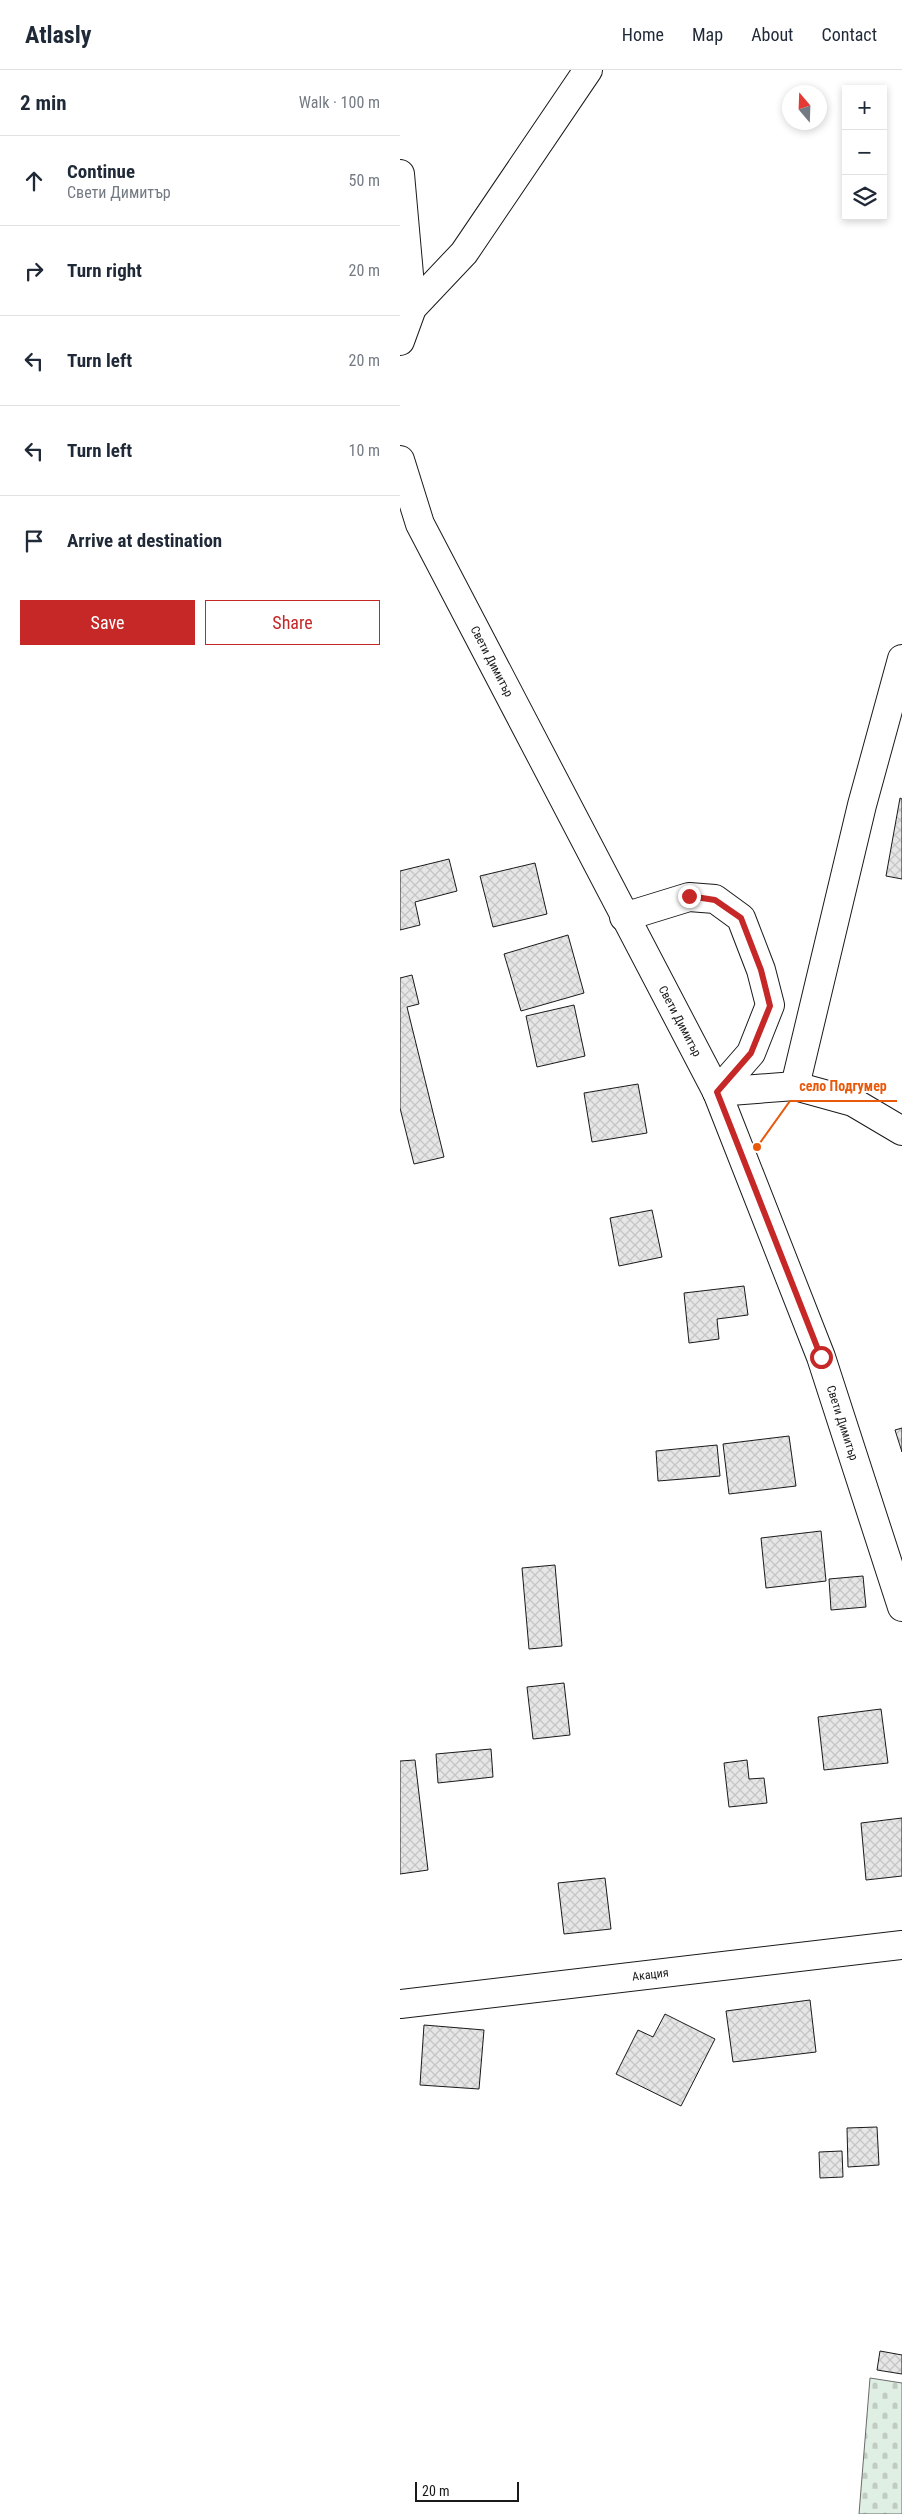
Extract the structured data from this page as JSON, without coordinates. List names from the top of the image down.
{
  "streets": {
    "street": ["Свети Димитър", "Акация"]
  },
  "places": ["село Подгумер"],
  "scale_bar": "20 m",
  "north": "top",
  "page": {
    "header": "Atlasly",
    "nav": [
      "Home",
      "Map",
      "About",
      "Contact"
    ],
    "heading": ["2 min", "Walk · 100 m"],
    "map_buttons": ["+", "−"],
    "list": [
      ["Continue", "Свети Димитър", "50 m"],
      ["Turn right", "20 m"],
      ["Turn left", "20 m"],
      ["Turn left", "10 m"],
      "Arrive at destination"
    ],
    "buttons": ["Save", "Share"],
    "scale": "20 m"
  }
}
